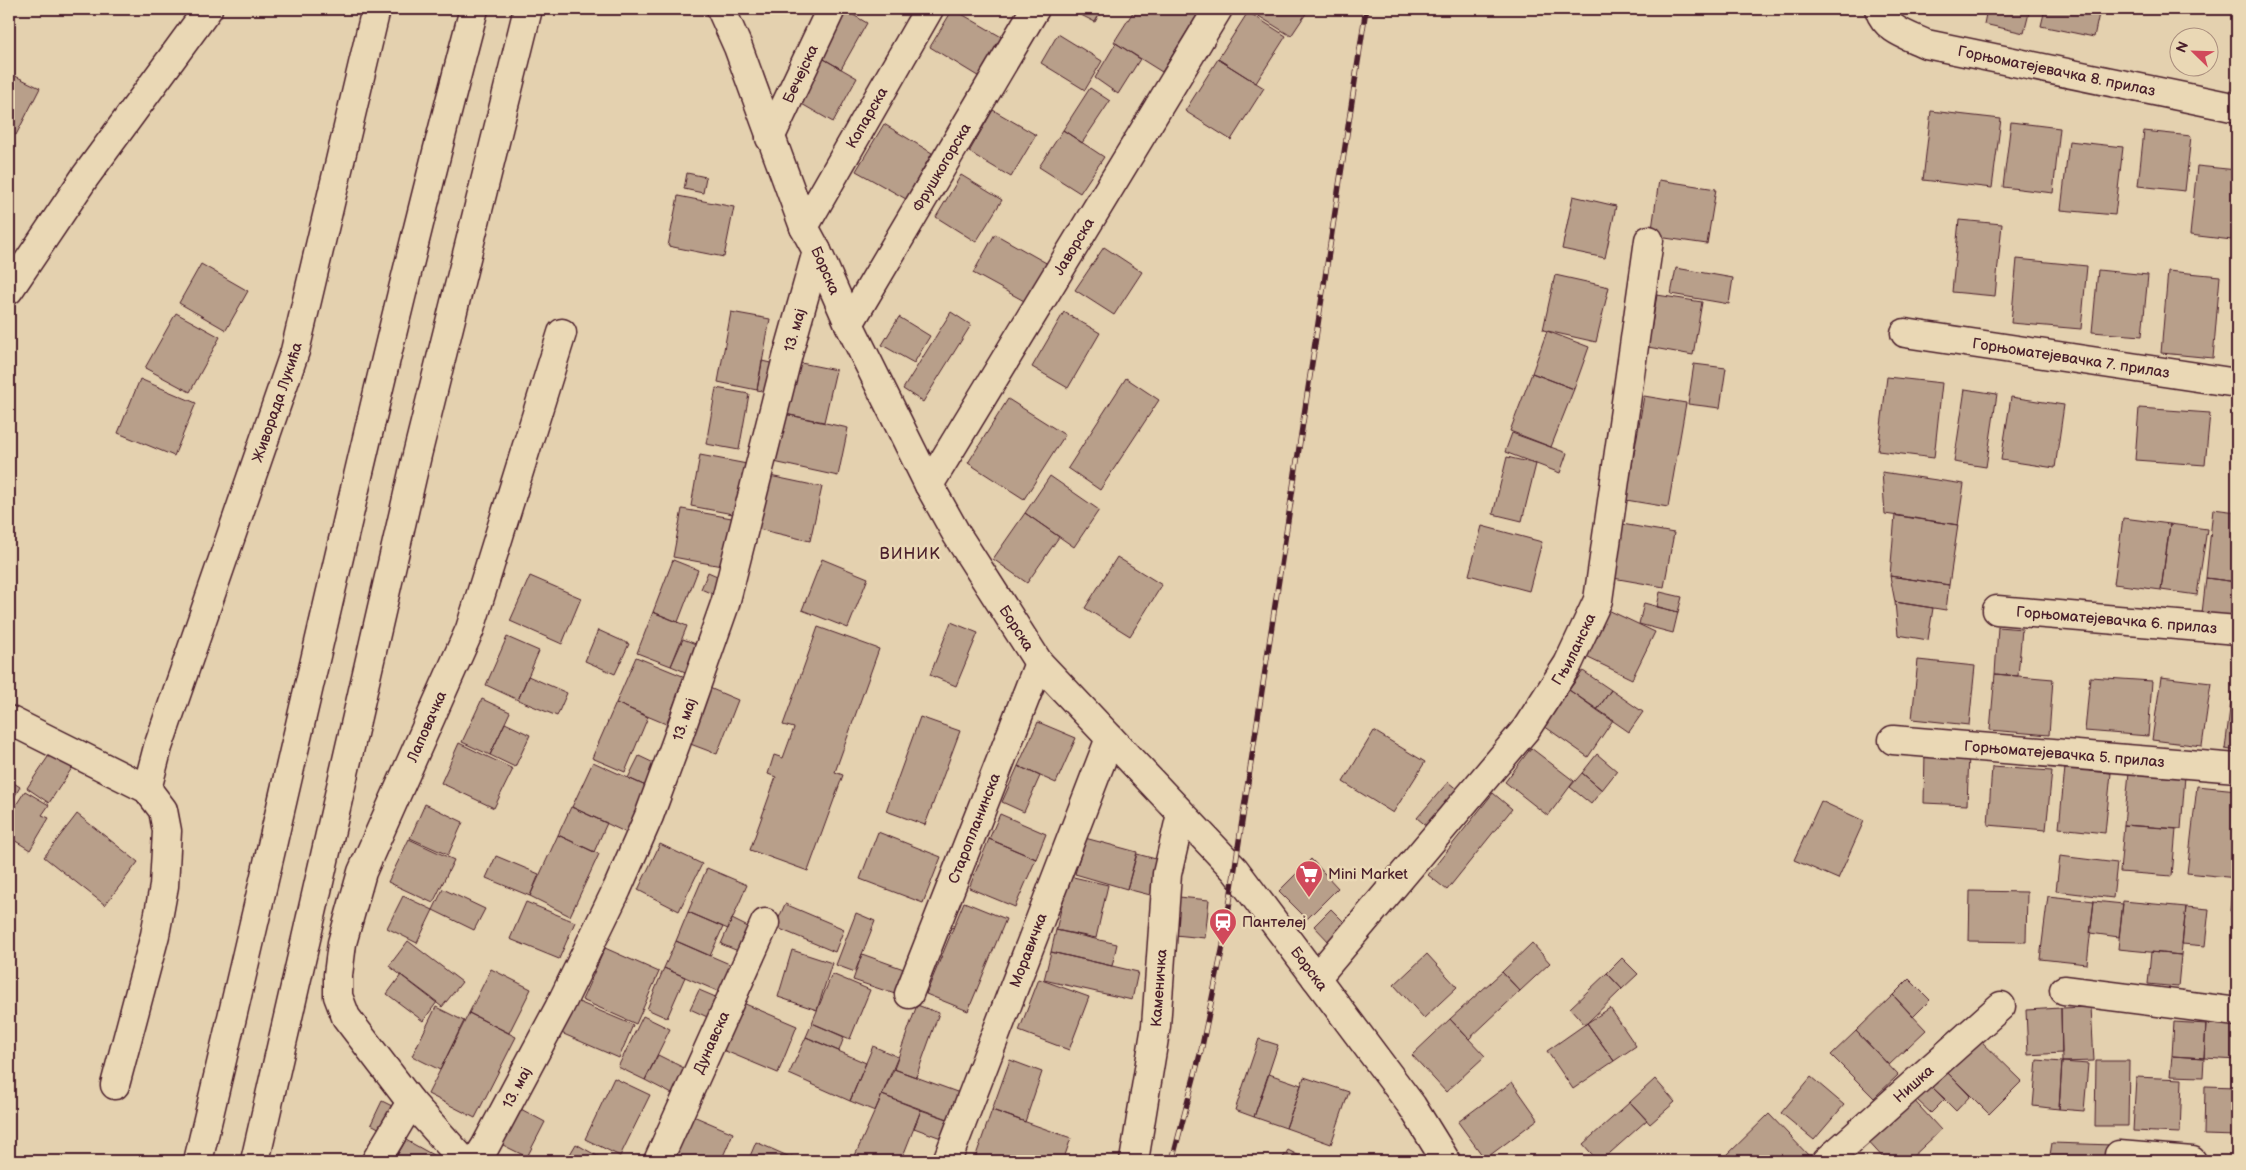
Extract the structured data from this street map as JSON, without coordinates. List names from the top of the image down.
{
  "streets": {
    "main road": [
      "Горњоматејевачка 8. прилаз",
      "Бечејска",
      "Копарска",
      "Фрушкогорска",
      "Јаворска",
      "Борска",
      "13. мај",
      "Горњоматејевачка 7. прилаз",
      "Живорада Лукића",
      "Горњоматејевачка 6. прилаз",
      "Гњиланска",
      "Лаповачка",
      "Горњоматејевачка 5. прилаз",
      "Старопланинска",
      "Моравичка",
      "Каменичка",
      "Дунавска",
      "Нишка"
    ]
  },
  "crossings": [
    ["Бечејска", "Борска"],
    ["Копарска", "Борска"],
    ["Фрушкогорска", "Борска"],
    ["Јаворска", "Борска"],
    ["Борска", "13. мај"],
    ["Борска", "Гњиланска"],
    ["Борска", "Старопланинска"],
    ["Борска", "Моравичка"],
    ["Борска", "Каменичка"]
  ],
  "districts": ["ВИНИК"],
  "places": {
    "supermarket": ["Mini Market"],
    "station": ["Пантелеј"]
  },
  "north": "top left"
}
